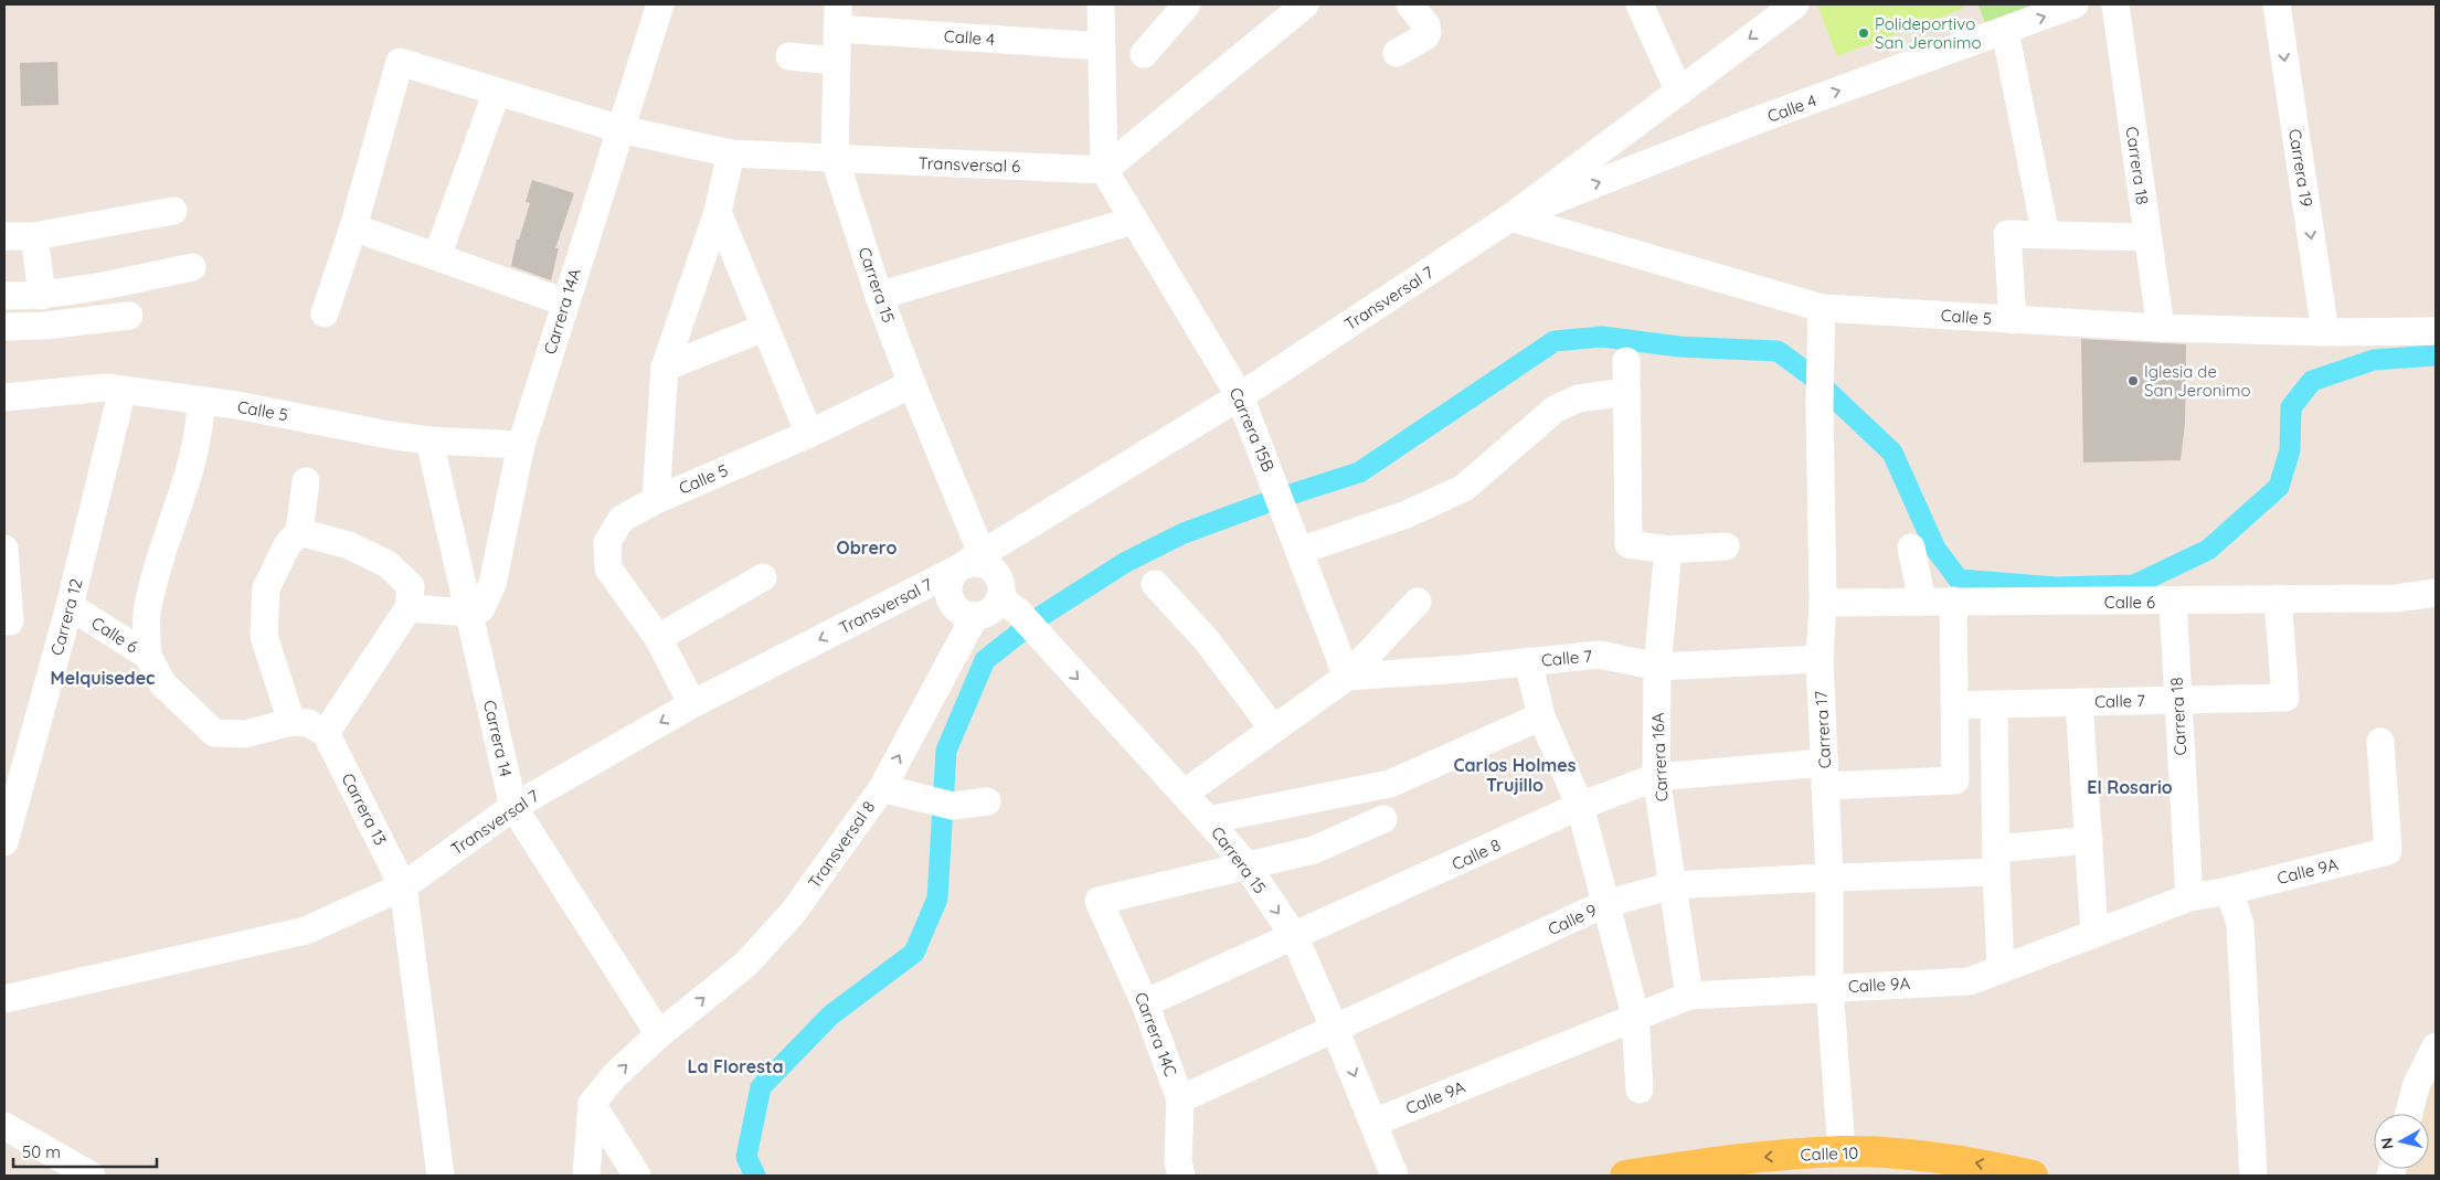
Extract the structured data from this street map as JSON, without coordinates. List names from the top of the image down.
{
  "streets": {
    "main road": ["Calle 10"],
    "street": [
      "Calle 4",
      "Transversal 6",
      "Carrera 18",
      "Carrera 19",
      "Carrera 15",
      "Transversal 7",
      "Carrera 14A",
      "Calle 5",
      "Carrera 15B",
      "Calle 6",
      "Carrera 12",
      "Calle 7",
      "Carrera 17",
      "Carrera 14",
      "Carrera 16A",
      "Carrera 13",
      "Transversal 8",
      "Calle 8",
      "Calle 9A",
      "Calle 9",
      "Carrera 14C"
    ]
  },
  "crossings": [
    ["Calle 4", "Carrera 15"],
    ["Calle 4", "Transversal 7"],
    ["Calle 4", "Calle 5"],
    ["Transversal 6", "Carrera 15"],
    ["Transversal 6", "Carrera 14A"],
    ["Transversal 6", "Carrera 15B"],
    ["Carrera 18", "Calle 5"],
    ["Carrera 18", "Calle 6"],
    ["Carrera 18", "Calle 7"],
    ["Carrera 18", "Calle 9A"],
    ["Carrera 19", "Calle 5"],
    ["Carrera 15", "Transversal 7"],
    ["Carrera 15", "Calle 5"],
    ["Carrera 15", "Transversal 8"],
    ["Carrera 15", "Calle 8"],
    ["Carrera 15", "Calle 9A"],
    ["Carrera 15", "Calle 9"],
    ["Carrera 15", "Carrera 14C"],
    ["Transversal 7", "Calle 5"],
    ["Transversal 7", "Carrera 15B"],
    ["Transversal 7", "Carrera 14"],
    ["Transversal 7", "Carrera 13"],
    ["Transversal 7", "Transversal 8"],
    ["Carrera 14A", "Calle 5"],
    ["Carrera 14A", "Carrera 14"],
    ["Calle 5", "Carrera 12"],
    ["Calle 5", "Carrera 17"],
    ["Calle 5", "Carrera 14"],
    ["Carrera 15B", "Calle 7"],
    ["Calle 6", "Carrera 12"],
    ["Calle 6", "Calle 7"],
    ["Calle 6", "Carrera 17"],
    ["Calle 7", "Carrera 17"],
    ["Calle 7", "Carrera 16A"],
    ["Calle 7", "Calle 8"],
    ["Carrera 17", "Calle 8"],
    ["Carrera 17", "Calle 9A"],
    ["Carrera 17", "Calle 9"],
    ["Carrera 17", "Calle 10"],
    ["Carrera 14", "Transversal 8"],
    ["Carrera 16A", "Calle 8"],
    ["Carrera 16A", "Calle 9A"],
    ["Carrera 16A", "Calle 9"],
    ["Calle 8", "Carrera 14C"],
    ["Calle 9", "Carrera 14C"]
  ],
  "one_way": [
    "Calle 4",
    "Carrera 19",
    "Transversal 8",
    "Calle 10"
  ],
  "districts": [
    "Obrero",
    "Melquisedec",
    "Carlos Holmes Trujillo",
    "El Rosario",
    "La Floresta"
  ],
  "places": ["Polideportivo San Jeronimo", "Iglesia de San Jeronimo"],
  "scale_bar": "50 m",
  "north": "left"
}
